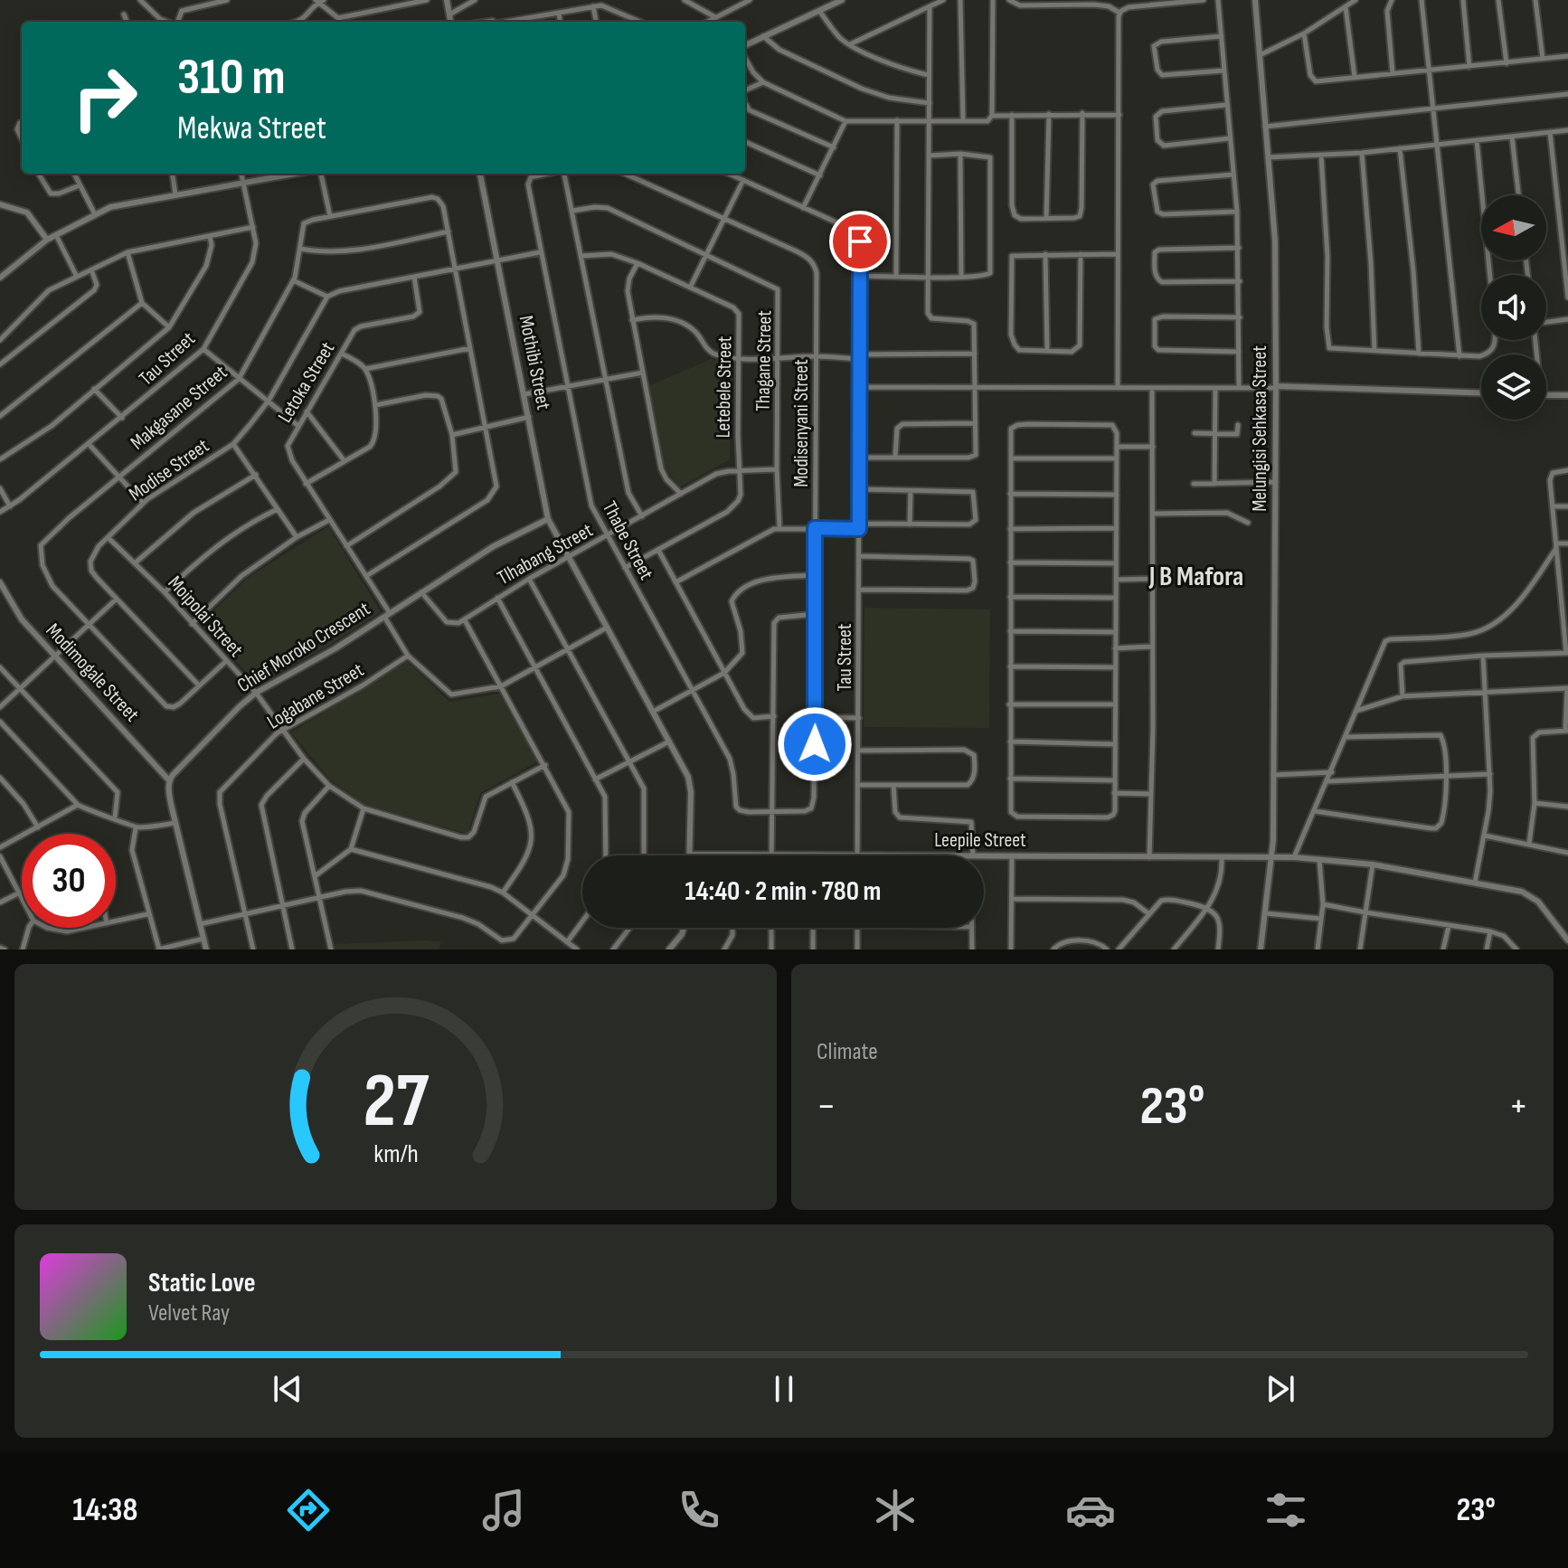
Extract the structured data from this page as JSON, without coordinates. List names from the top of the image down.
{
  "streets": {
    "street": [
      "Tau Street",
      "Thagane Street",
      "Mothibi Street",
      "Letoka Street",
      "Letebele Street",
      "Makgasane Street",
      "Modisenyani Street",
      "Melungisi Sehkasa Street",
      "Modise Street",
      "Thabe Street",
      "Tlhabang Street",
      "Moipolai Street",
      "Chief Moroko Crescent",
      "Modimogale Street",
      "Logabane Street",
      "Leepile Street"
    ]
  },
  "crossings": [
    ["Thagane Street", "Tlhabang Street"],
    ["Mothibi Street", "Tlhabang Street"],
    ["Mothibi Street", "Chief Moroko Crescent"],
    ["Letoka Street", "Makgasane Street"],
    ["Letoka Street", "Chief Moroko Crescent"],
    ["Letoka Street", "Logabane Street"],
    ["Letebele Street", "Thabe Street"],
    ["Letebele Street", "Tlhabang Street"],
    ["Makgasane Street", "Modise Street"],
    ["Makgasane Street", "Moipolai Street"],
    ["Modisenyani Street", "Thabe Street"],
    ["Melungisi Sehkasa Street", "Leepile Street"],
    ["Modise Street", "Moipolai Street"],
    ["Thabe Street", "Tlhabang Street"],
    ["Moipolai Street", "Chief Moroko Crescent"],
    ["Moipolai Street", "Logabane Street"],
    ["Chief Moroko Crescent", "Modimogale Street"]
  ],
  "districts": ["J B Mafora"],
  "north": "left",
  "page": {
    "turn": ["310 m", "Mekwa Street"],
    "limit": "30",
    "trip": "14:40 · 2 min · 780 m",
    "tile": "Climate",
    "heat": ["−", "23°", "+"],
    "song": ["Static Love", "Velvet Ray"],
    "tabs": ["14:38", "23°"],
    "gauge": ["27", "km/h"]
  }
}
